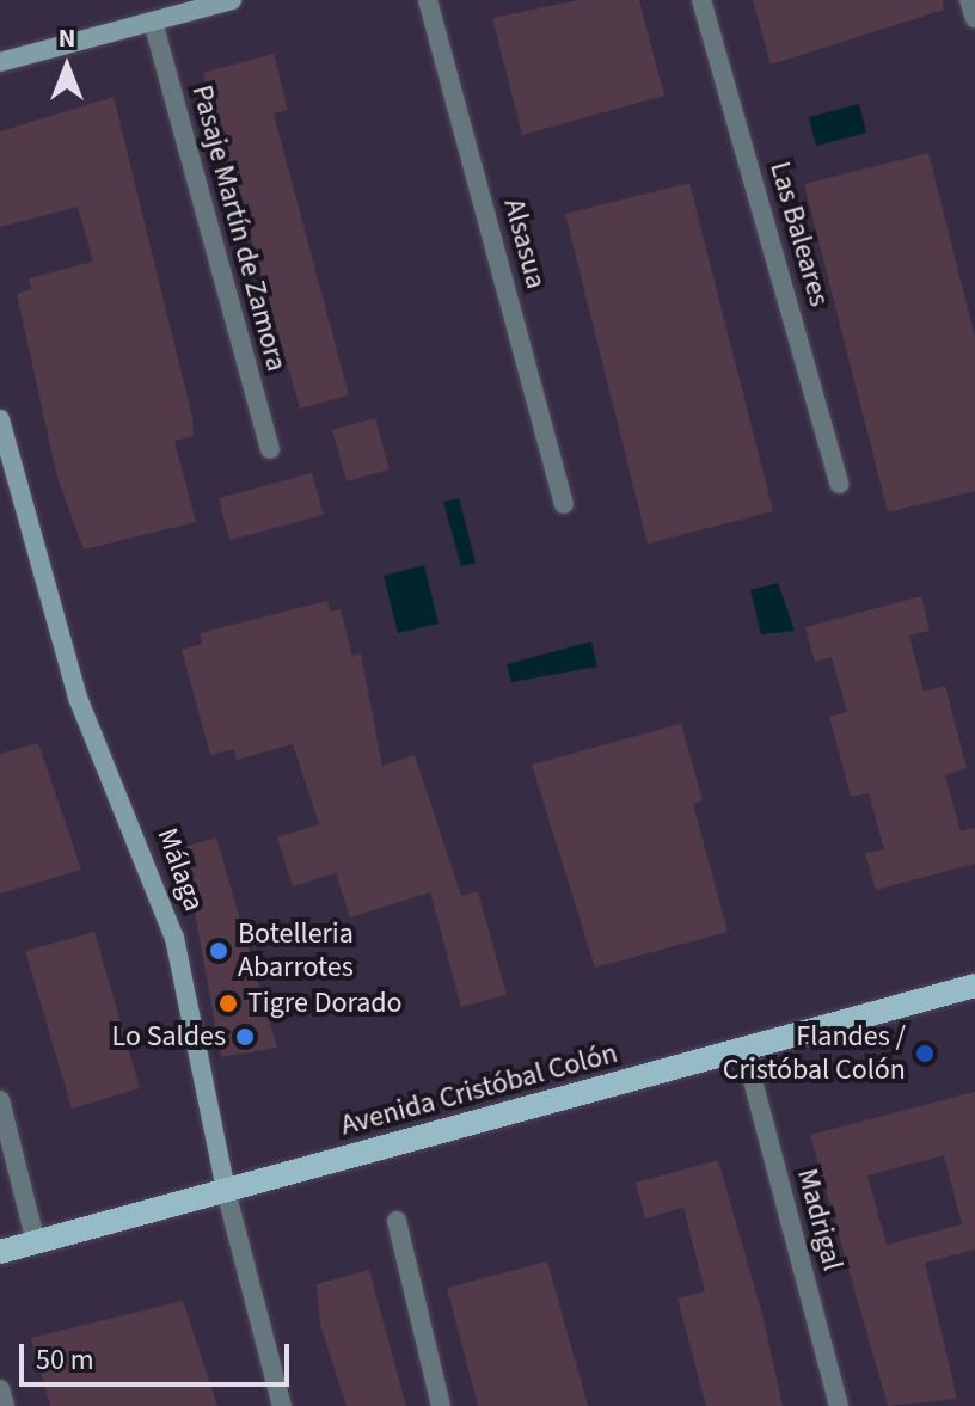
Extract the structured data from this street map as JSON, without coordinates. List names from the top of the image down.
{
  "streets": {
    "main road": ["Avenida Cristóbal Colón"],
    "street": [
      "Pasaje Martín de Zamora",
      "Las Baleares",
      "Alsasua",
      "Málaga",
      "Madrigal"
    ]
  },
  "crossings": [
    ["Málaga", "Avenida Cristóbal Colón"],
    ["Avenida Cristóbal Colón", "Madrigal"]
  ],
  "places": [
    "Botelleria Abarrotes",
    "Tigre Dorado",
    "Lo Saldes",
    "Flandes / Cristóbal Colón"
  ],
  "scale_bar": "50 m",
  "north": "top"
}
